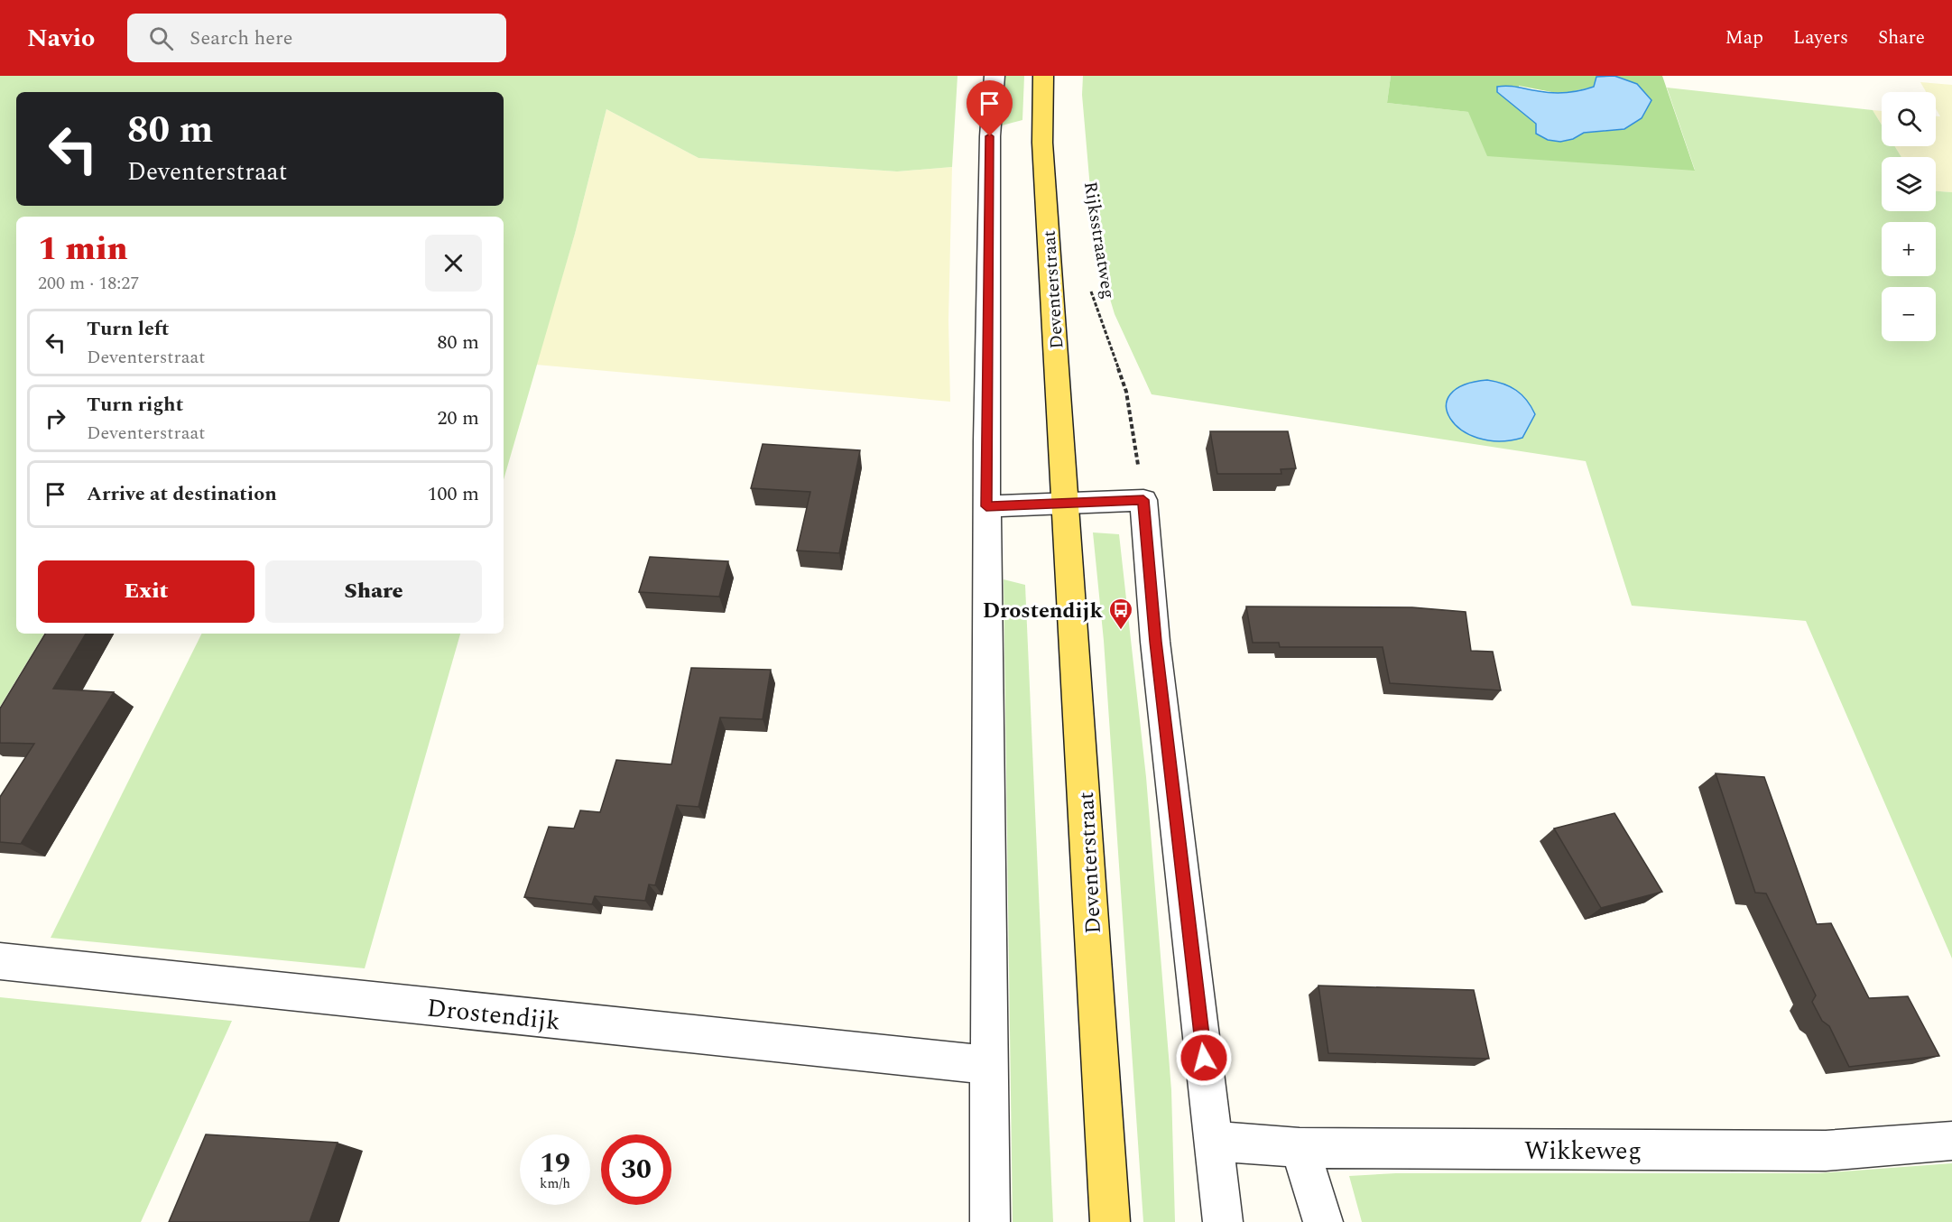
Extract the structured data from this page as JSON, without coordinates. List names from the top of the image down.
{
  "streets": {
    "main road": ["Deventerstraat"],
    "street": ["Drostendijk", "Wikkeweg"],
    "path": ["Rijksstraatweg"]
  },
  "places": {
    "bus stop": ["Drostendijk"]
  },
  "page": {
    "header": "Navio",
    "search": "Search here",
    "nav": ["Map", "Layers", "Share"],
    "map_buttons": ["+", "−"],
    "turn": ["80 m", "Deventerstraat"],
    "heading": ["1 min", "200 m · 18:27"],
    "list": [
      {
        "name": "Turn left",
        "note": "Deventerstraat",
        "value": "80 m"
      },
      {
        "name": "Turn right",
        "note": "Deventerstraat",
        "value": "20 m"
      },
      {
        "name": "Arrive at destination",
        "value": "100 m"
      }
    ],
    "buttons": ["Exit", "Share"],
    "speed": "19 km/h",
    "limit": "30"
  }
}
